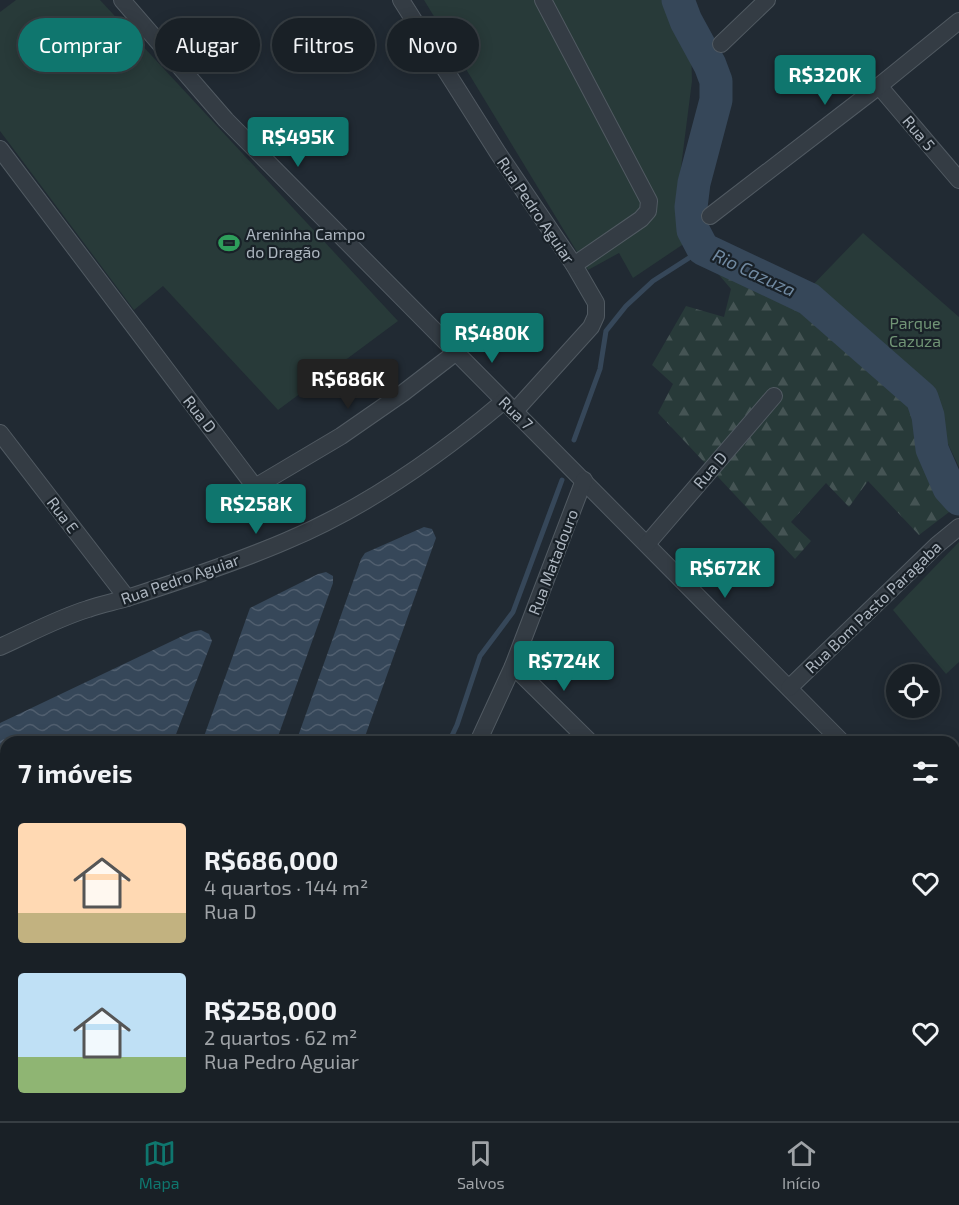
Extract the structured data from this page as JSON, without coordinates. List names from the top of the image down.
{
  "streets": {
    "street": [
      "Rua 5",
      "Rua Pedro Aguiar",
      "Rua 7",
      "Rua D",
      "Rua E",
      "Rua Matadouro",
      "Rua Bom Pasto Paragaba"
    ]
  },
  "crossings": [
    ["Rua Pedro Aguiar", "Rua 7"],
    ["Rua Pedro Aguiar", "Rua E"],
    ["Rua 7", "Rua D"],
    ["Rua 7", "Rua Matadouro"],
    ["Rua 7", "Rua Bom Pasto Paragaba"]
  ],
  "water": ["Rio Cazuza"],
  "parks": ["Parque Cazuza"],
  "places": {
    "sports": ["Areninha Campo do Dragão"]
  },
  "page": {
    "chip": [
      "Comprar",
      "Alugar",
      "Filtros",
      "Novo"
    ],
    "price": [
      "R$320K",
      "R$495K",
      "R$480K",
      "R$686K",
      "R$258K",
      "R$672K",
      "R$724K"
    ],
    "heading": "7 imóveis",
    "list": [
      {
        "name": "R$686,000",
        "note": "4 quartos · 144 m² · Rua D"
      },
      {
        "name": "R$258,000",
        "note": "2 quartos · 62 m² · Rua Pedro Aguiar"
      }
    ],
    "tabs": ["Mapa", "Salvos", "Início"]
  }
}
